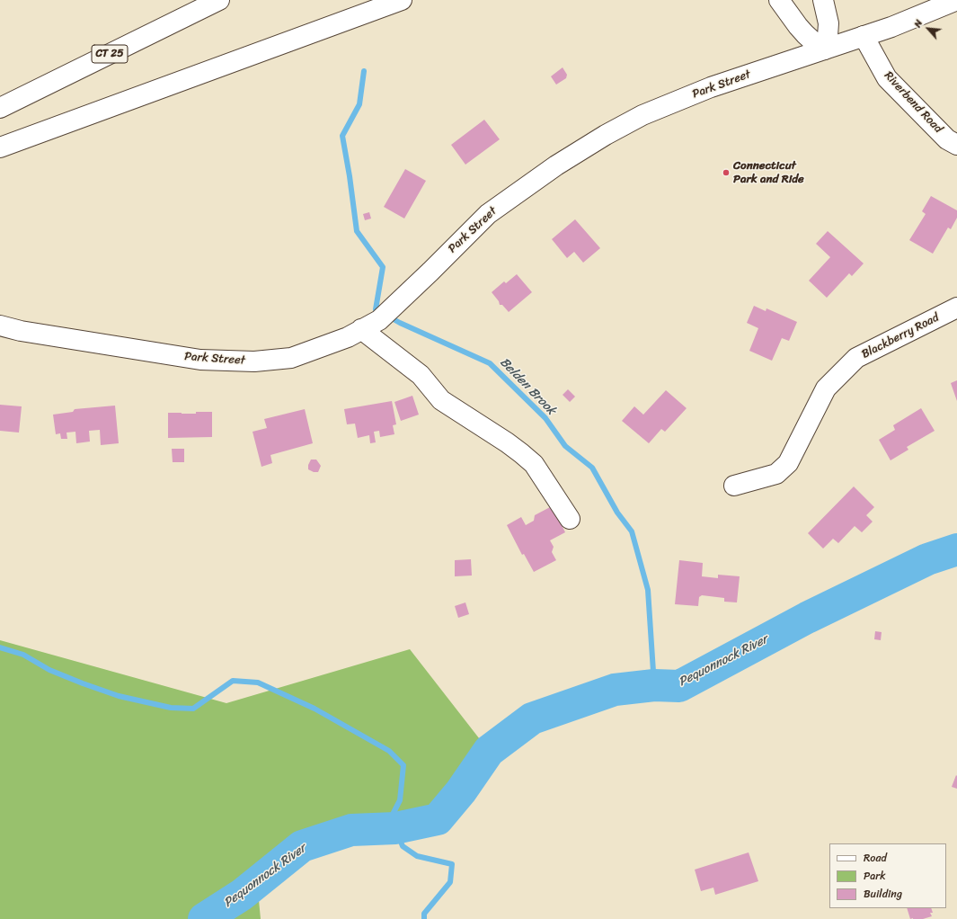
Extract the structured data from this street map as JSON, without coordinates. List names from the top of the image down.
{
  "streets": {
    "main road": [
      "CT 25",
      "Park Street",
      "Riverbend Road",
      "Blackberry Road"
    ]
  },
  "crossings": [
    ["Park Street", "Riverbend Road"]
  ],
  "water": ["Belden Brook", "Pequonnock River"],
  "places": ["Connecticut Park and Ride"],
  "legend": ["Road", "Park", "Building"],
  "north": "top left"
}
